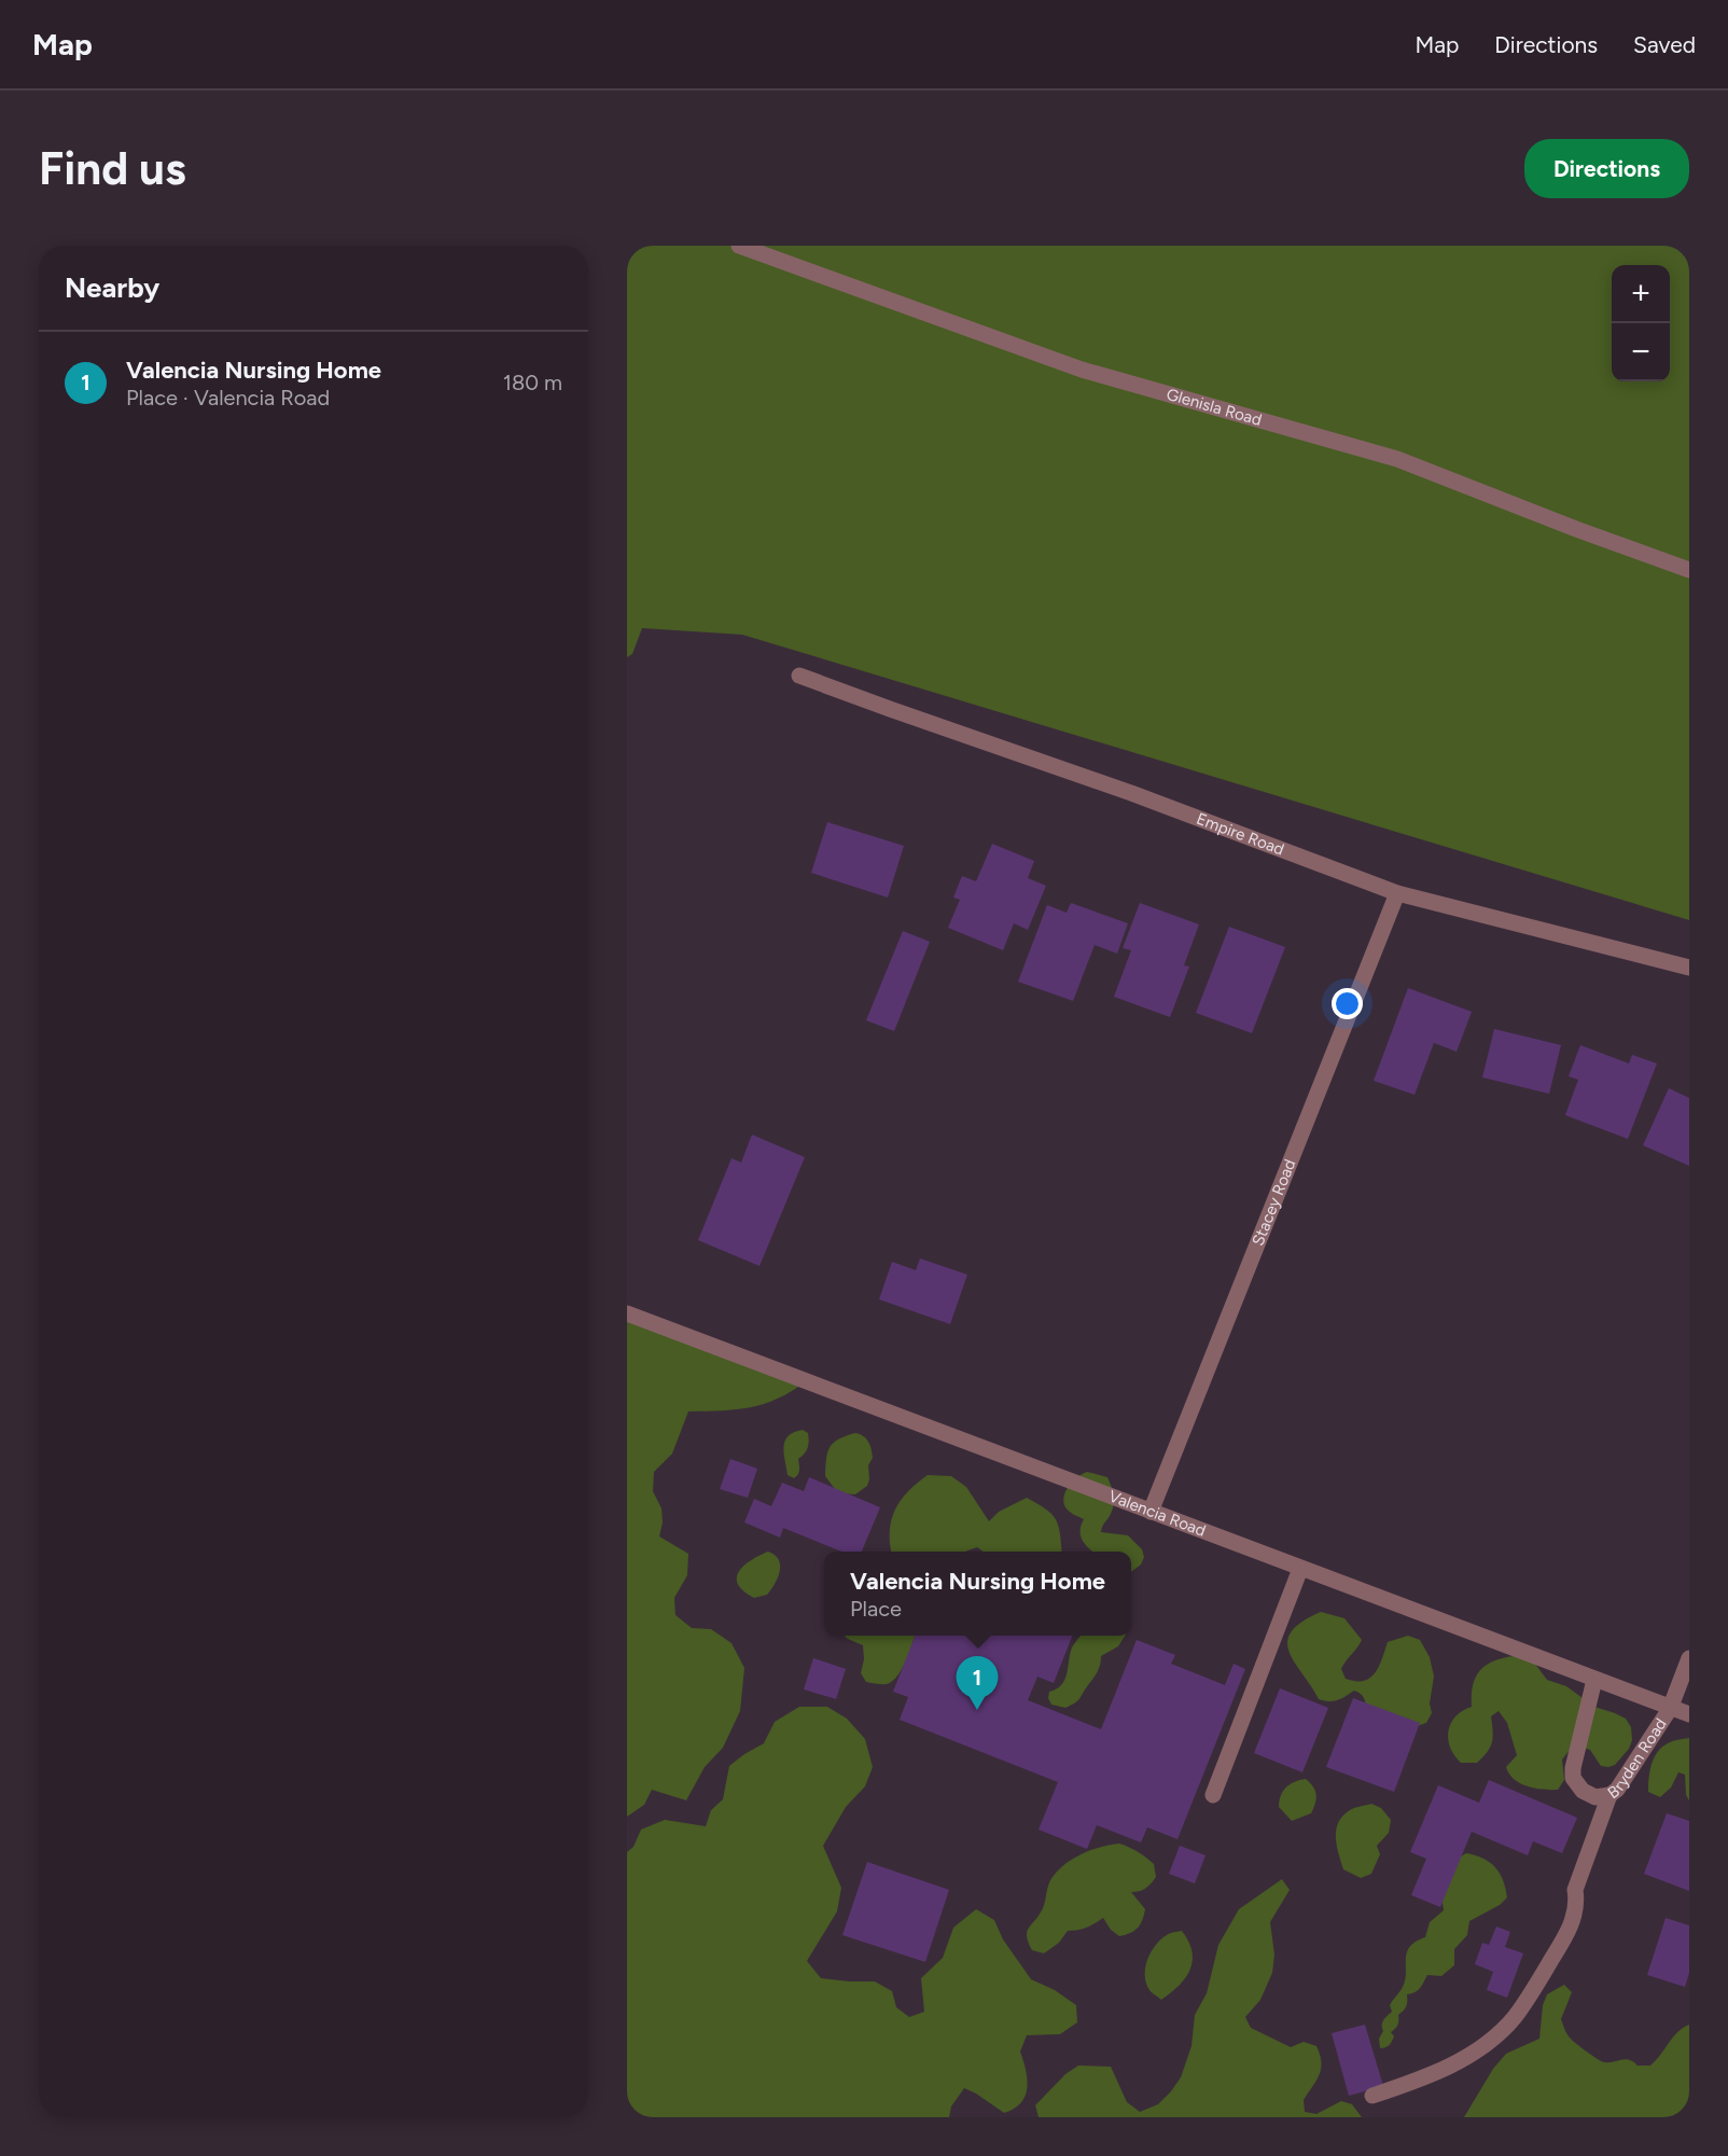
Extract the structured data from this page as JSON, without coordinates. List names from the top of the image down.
{
  "streets": {
    "street": [
      "Glenisla Road",
      "Empire Road",
      "Stacey Road",
      "Valencia Road",
      "Bryden Road"
    ]
  },
  "crossings": [
    ["Empire Road", "Stacey Road"],
    ["Stacey Road", "Valencia Road"],
    ["Valencia Road", "Bryden Road"]
  ],
  "page": {
    "header": "Map",
    "nav": ["Map", "Directions", "Saved"],
    "buttons": "Directions",
    "title": "Find us",
    "heading": "Nearby",
    "map_buttons": ["+", "−"],
    "list": [
      {
        "mark": "1",
        "name": "Valencia Nursing Home",
        "note": "Place · Valencia Road",
        "value": "180 m"
      }
    ],
    "popup": ["Valencia Nursing Home", "Place"],
    "pins": "1"
  }
}
